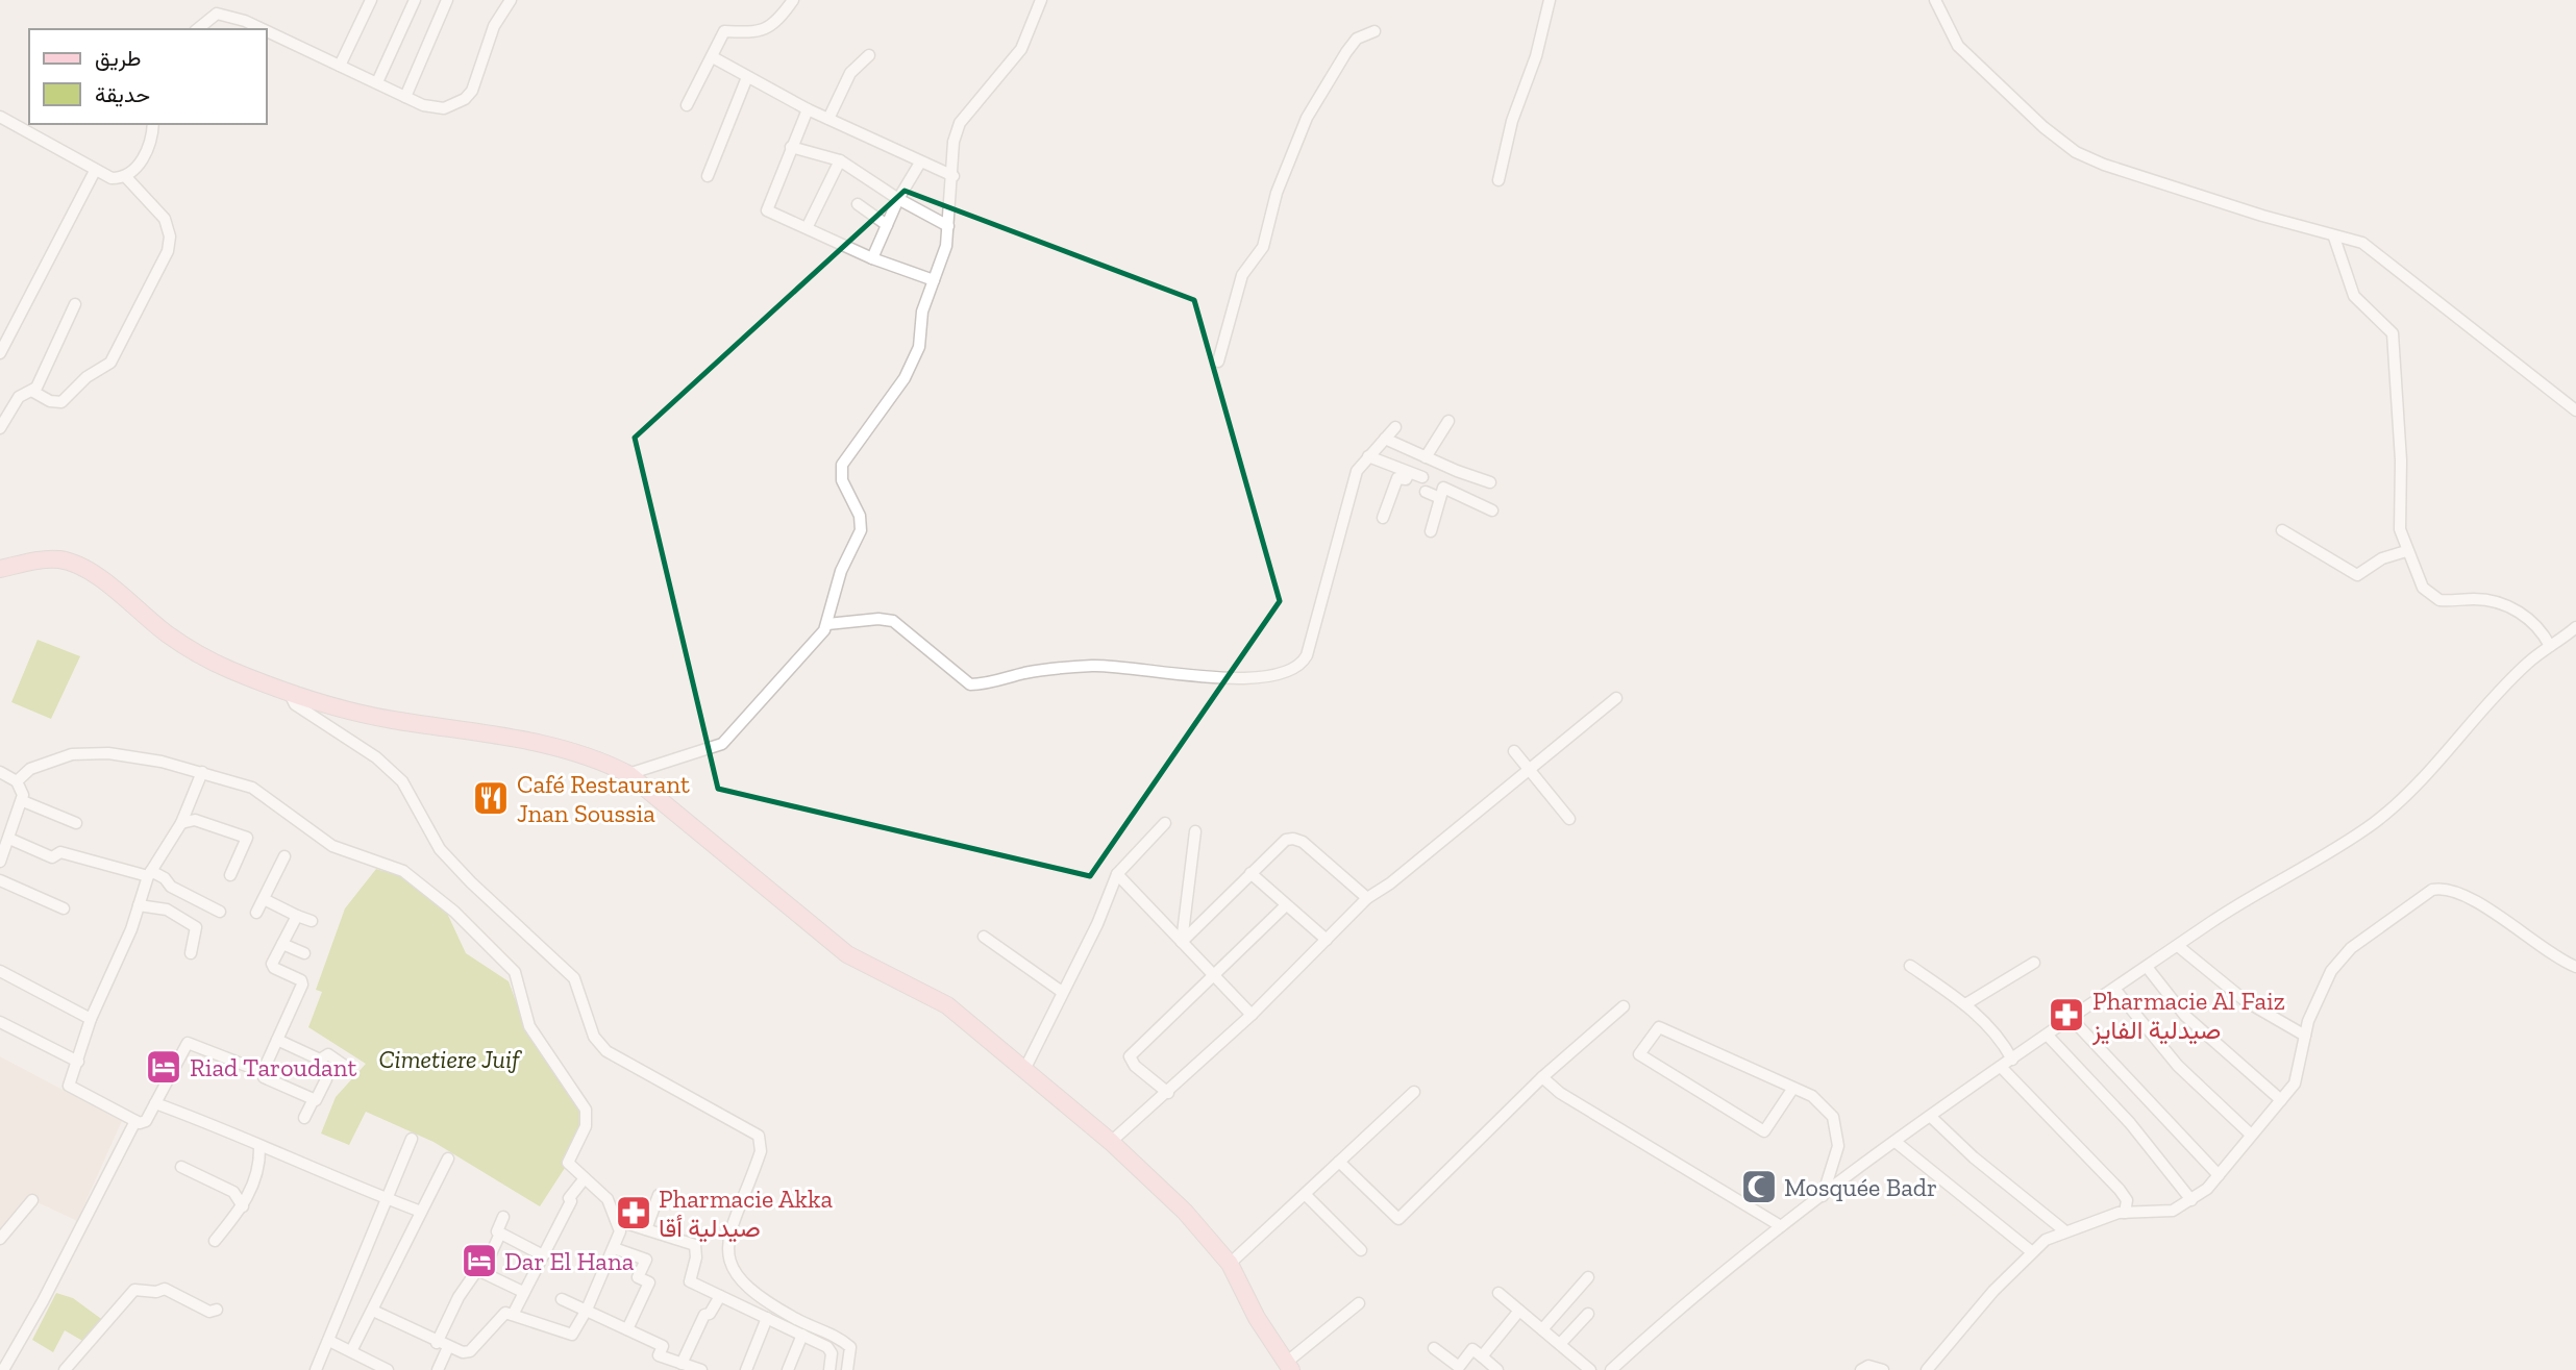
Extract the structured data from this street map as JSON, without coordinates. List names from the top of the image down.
{
  "parks": ["Cimetiere Juif"],
  "places": {
    "restaurant": ["Café Restaurant Jnan Soussia"],
    "pharmacy": ["Pharmacie Al Faiz صيدلية الفايز", "Pharmacie Akka صيدلية أقا"],
    "hotel": ["Riad Taroudant", "Dar El Hana"],
    "mosque": ["Mosquée Badr"]
  },
  "legend": ["طريق", "حديقة"]
}
